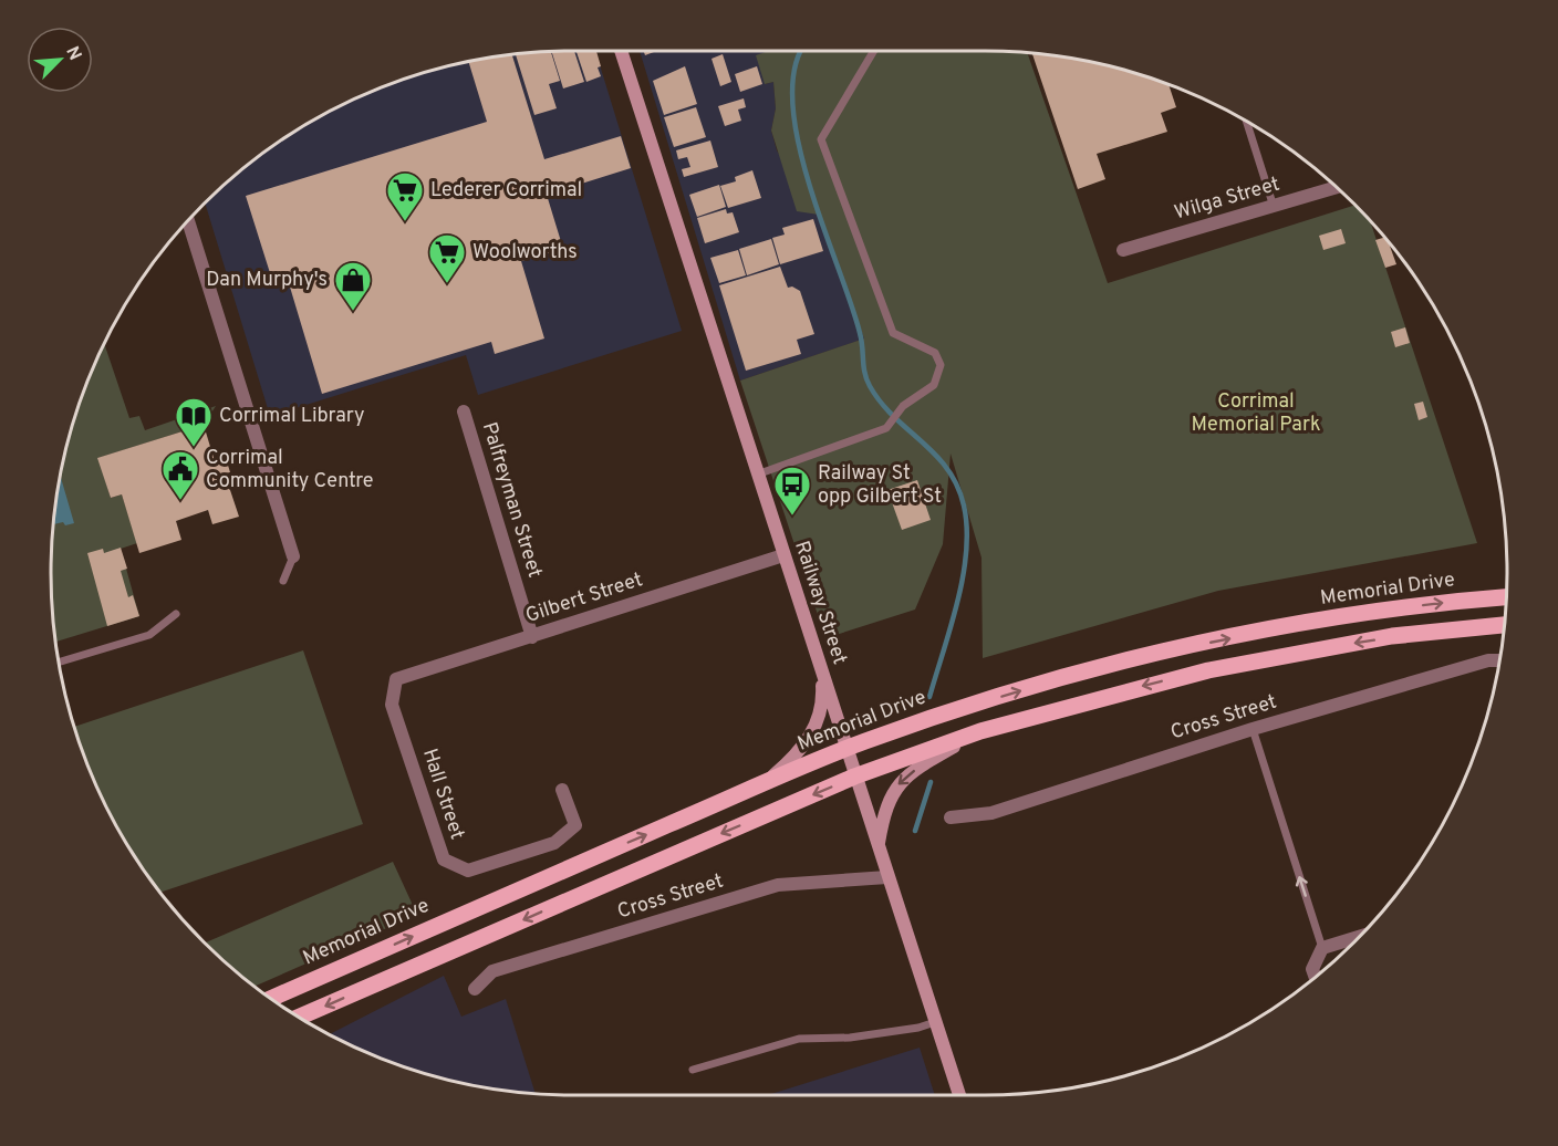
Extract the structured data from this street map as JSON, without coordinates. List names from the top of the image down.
{
  "streets": {
    "main road": ["Memorial Drive", "Railway Street"],
    "street": [
      "Wilga Street",
      "Palfreyman Street",
      "Gilbert Street",
      "Cross Street",
      "Hall Street"
    ]
  },
  "crossings": [
    ["Palfreyman Street", "Gilbert Street"],
    ["Memorial Drive", "Railway Street"],
    ["Gilbert Street", "Railway Street"],
    ["Gilbert Street", "Hall Street"],
    ["Railway Street", "Cross Street"]
  ],
  "parks": ["Corrimal Memorial Park"],
  "places": {
    "supermarket": ["Lederer Corrimal", "Woolworths"],
    "shop": ["Dan Murphy's"],
    "library": ["Corrimal Library"],
    "public building": ["Corrimal Community Centre"],
    "bus stop": ["Railway St opp Gilbert St"]
  },
  "north": "top right"
}
